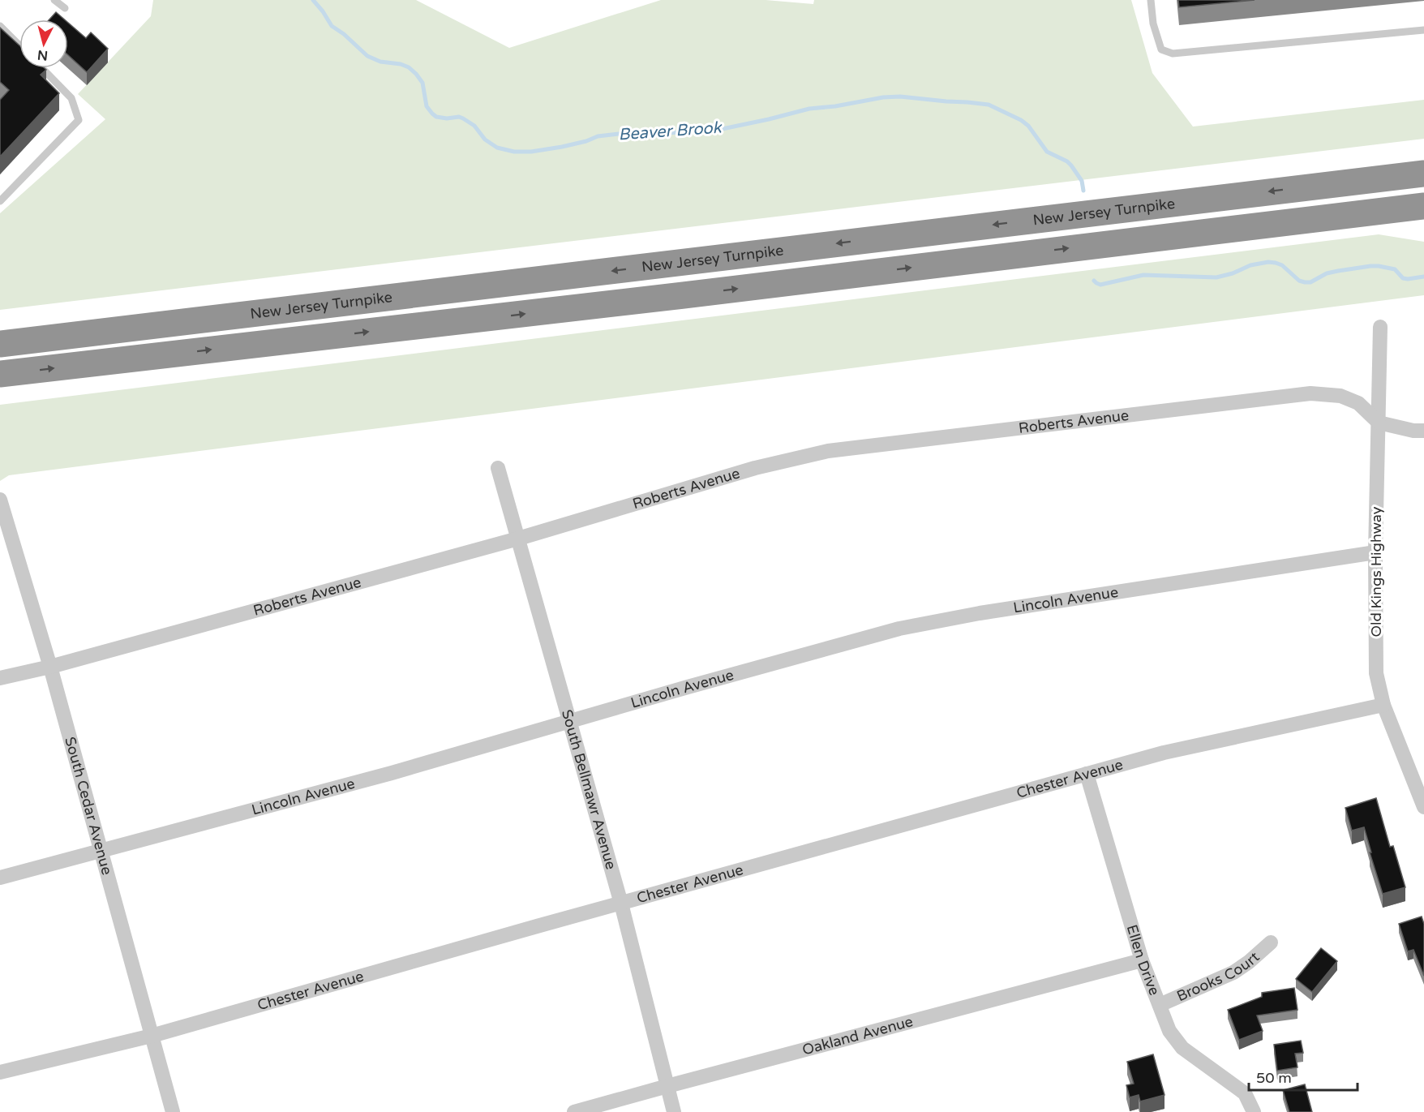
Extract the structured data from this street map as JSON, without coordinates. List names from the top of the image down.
{
  "streets": {
    "highway": ["New Jersey Turnpike"],
    "street": [
      "Roberts Avenue",
      "Old Kings Highway",
      "Lincoln Avenue",
      "Chester Avenue",
      "South Bellmawr Avenue",
      "South Cedar Avenue",
      "Ellen Drive",
      "Brooks Court",
      "Oakland Avenue"
    ]
  },
  "crossings": [
    ["Roberts Avenue", "Old Kings Highway"],
    ["Roberts Avenue", "South Bellmawr Avenue"],
    ["Roberts Avenue", "South Cedar Avenue"],
    ["Old Kings Highway", "Lincoln Avenue"],
    ["Old Kings Highway", "Chester Avenue"],
    ["Lincoln Avenue", "South Bellmawr Avenue"],
    ["Lincoln Avenue", "South Cedar Avenue"],
    ["Chester Avenue", "South Bellmawr Avenue"],
    ["Chester Avenue", "South Cedar Avenue"],
    ["Chester Avenue", "Ellen Drive"],
    ["South Bellmawr Avenue", "Oakland Avenue"],
    ["Ellen Drive", "Brooks Court"],
    ["Ellen Drive", "Oakland Avenue"]
  ],
  "water": ["Beaver Brook"],
  "scale_bar": "50 m",
  "north": "bottom"
}
